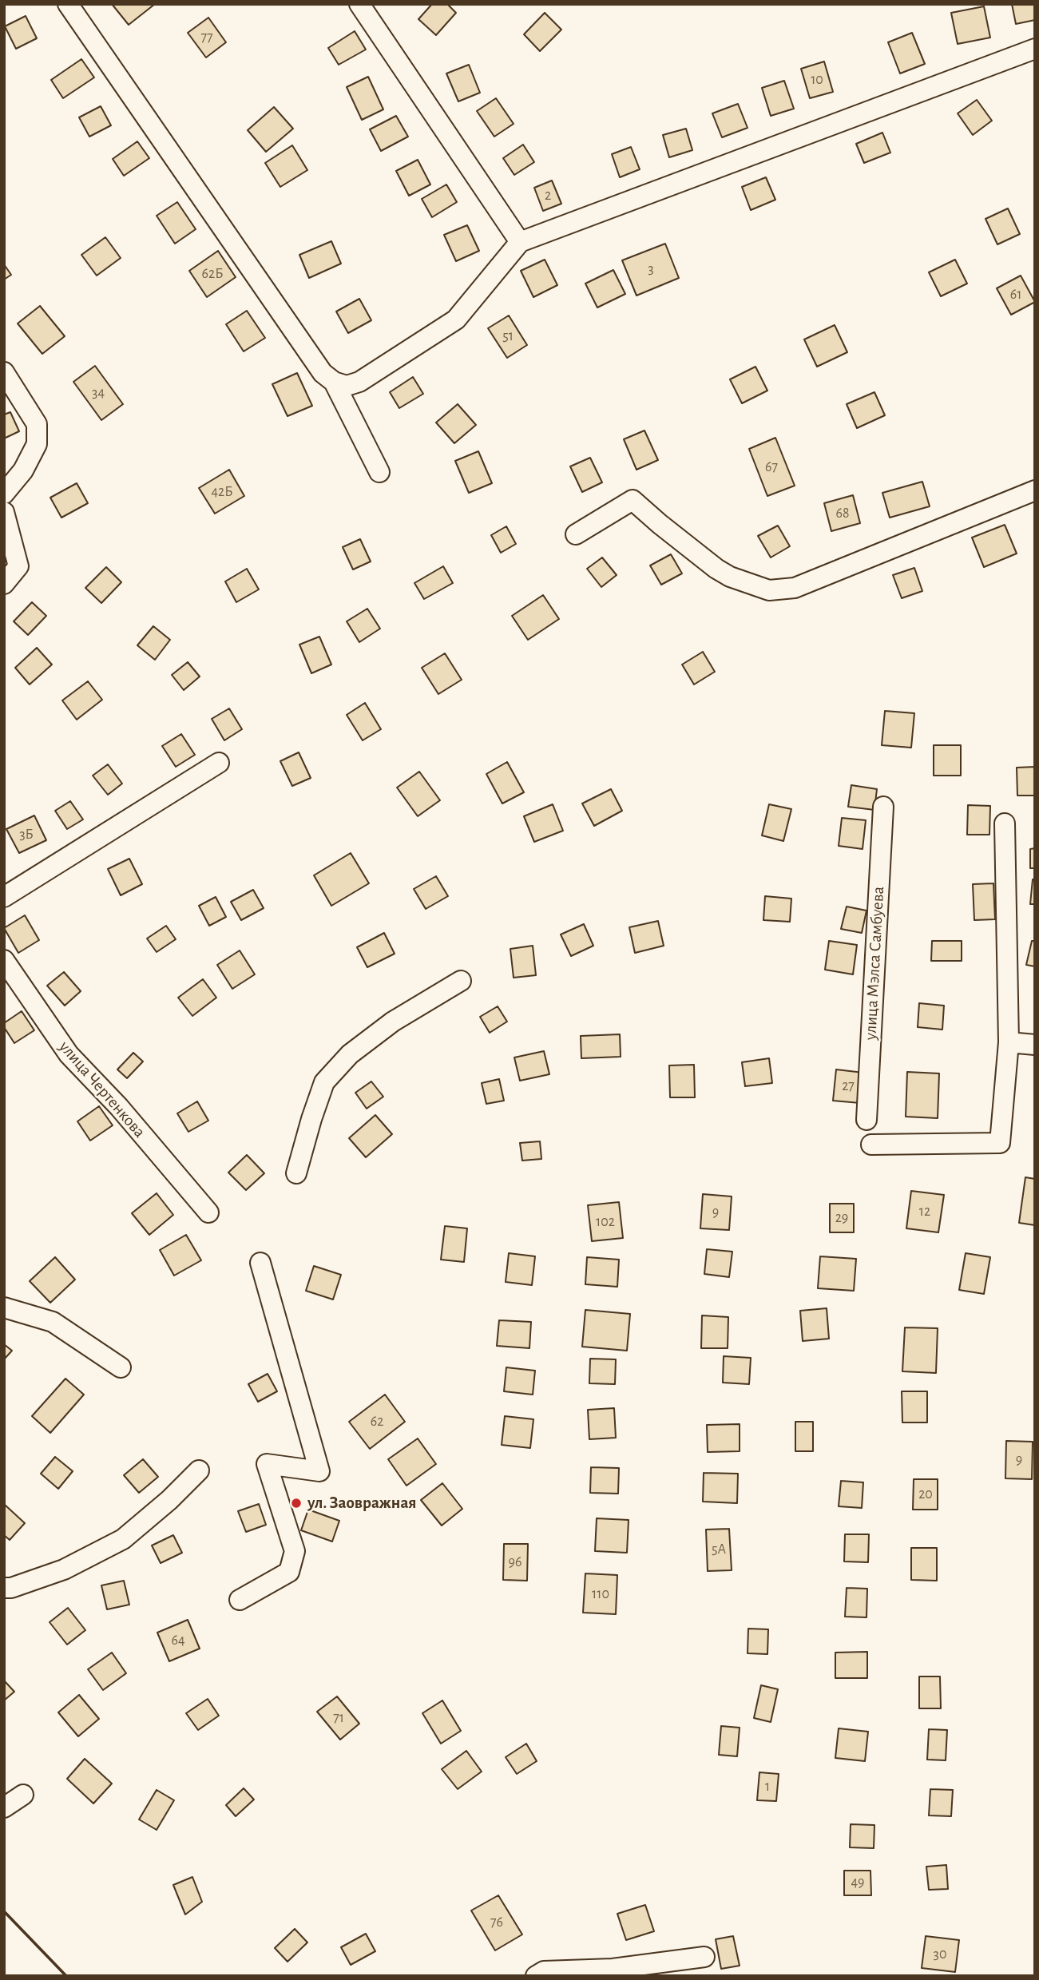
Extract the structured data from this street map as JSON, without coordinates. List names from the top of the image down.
{
  "streets": {
    "street": ["улица Мэлса Самбуева", "улица Чертенкова"]
  },
  "places": ["ул. Заовражная"],
  "house_numbers": [
    "77",
    "10",
    "2",
    "3",
    "62Б",
    "61",
    "51",
    "34",
    "67",
    "42Б",
    "68",
    "3Б",
    "27",
    "12",
    "9",
    "29",
    "102",
    "62",
    "9",
    "20",
    "5А",
    "96",
    "110",
    "64",
    "71",
    "1",
    "49",
    "76",
    "30"
  ]
}
